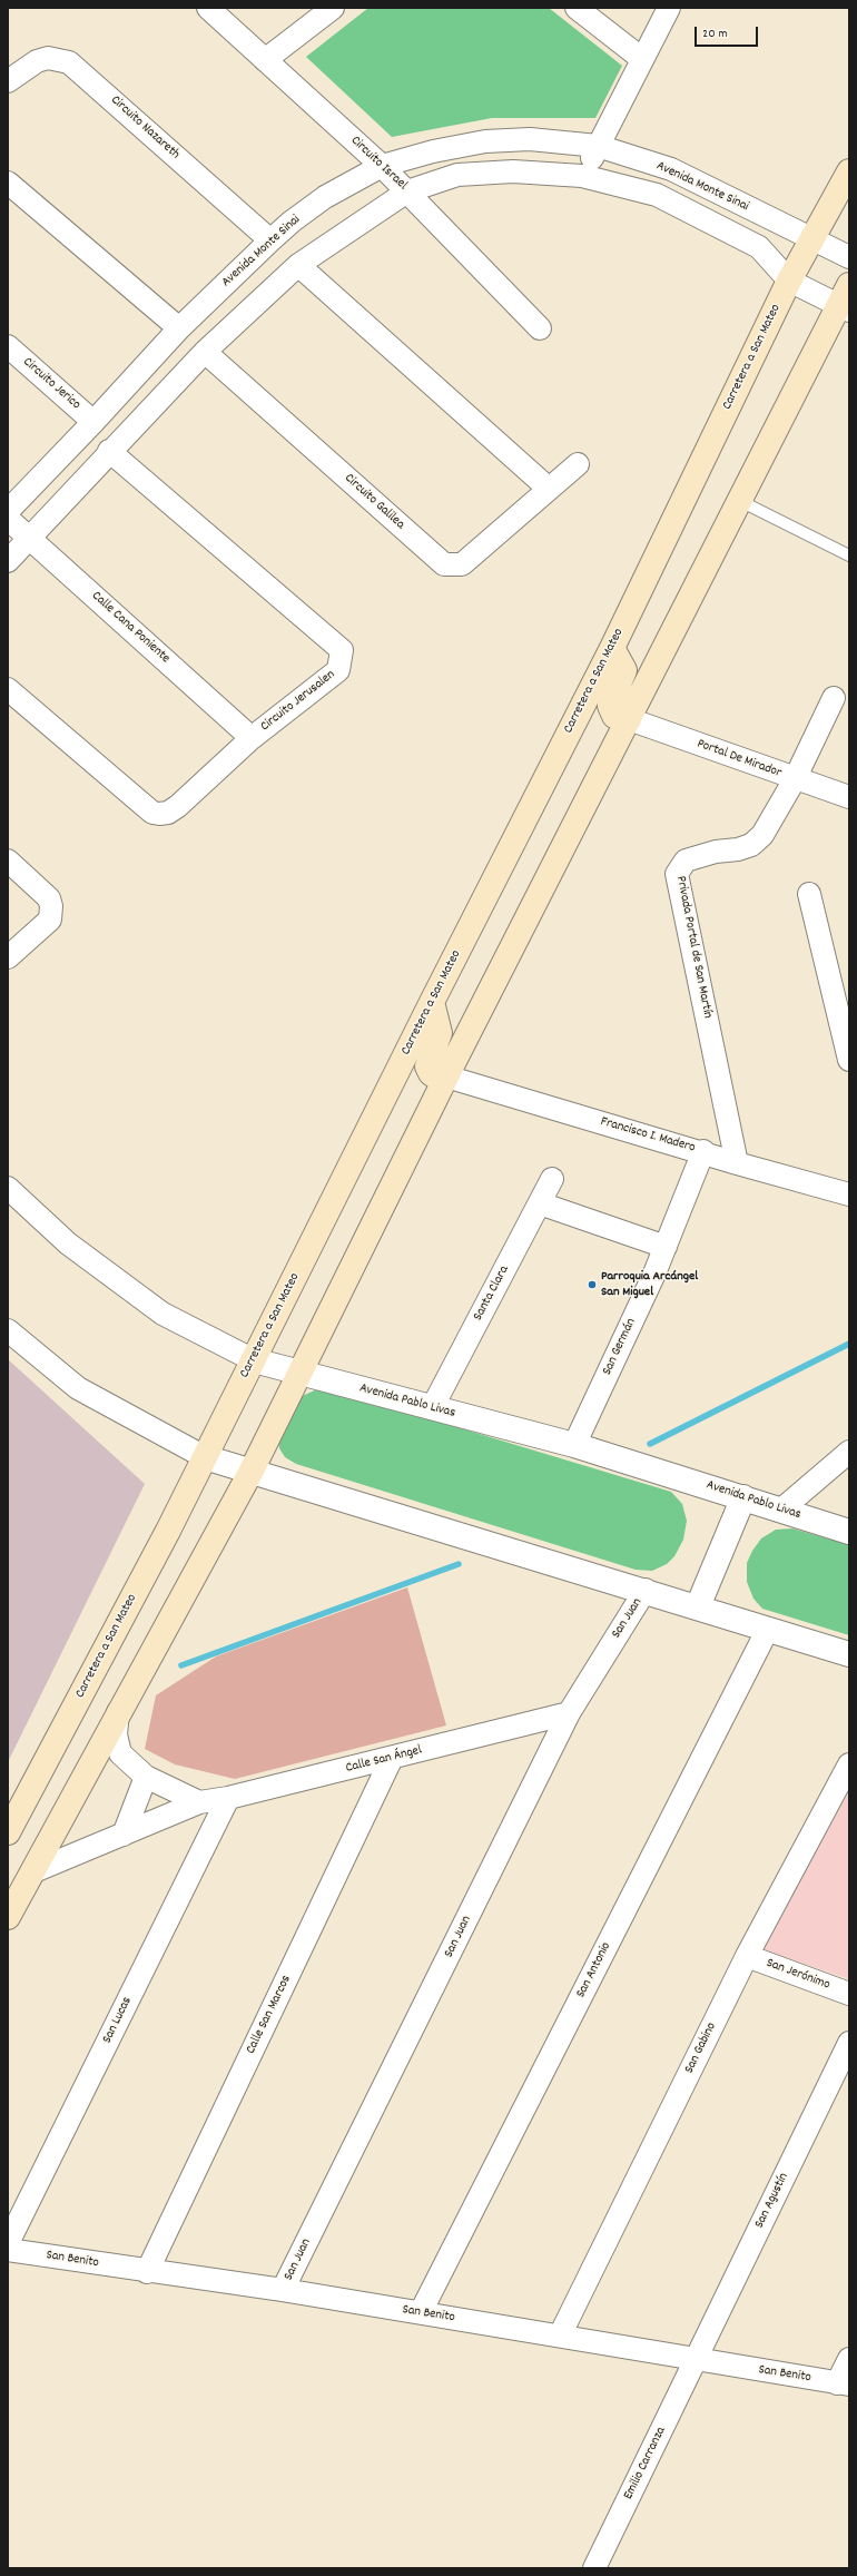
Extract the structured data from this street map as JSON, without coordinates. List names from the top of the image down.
{
  "streets": {
    "main road": ["Carretera a San Mateo"],
    "street": [
      "Circuito Nazareth",
      "Circuito Israel",
      "Avenida Monte Sinai",
      "Circuito Jerico",
      "Circuito Galilea",
      "Calle Cana Poniente",
      "Circuito Jerusalen",
      "Portal De Mirador",
      "Privada Portal de San Martín",
      "Francisco I. Madero",
      "Santa Clara",
      "San Germán",
      "Avenida Pablo Livas",
      "San Juan",
      "Calle San Ángel",
      "San Antonio",
      "San Jerónimo",
      "Calle San Marcos",
      "San Lucas",
      "San Gabino",
      "San Agustín",
      "San Benito",
      "Emilio Carranza"
    ]
  },
  "crossings": [
    ["Circuito Nazareth", "Avenida Monte Sinai"],
    ["Circuito Israel", "Avenida Monte Sinai"],
    ["Avenida Monte Sinai", "Carretera a San Mateo"],
    ["Avenida Monte Sinai", "Circuito Jerico"],
    ["Avenida Monte Sinai", "Circuito Galilea"],
    ["Avenida Monte Sinai", "Calle Cana Poniente"],
    ["Avenida Monte Sinai", "Circuito Jerusalen"],
    ["Carretera a San Mateo", "Avenida Pablo Livas"],
    ["Calle Cana Poniente", "Circuito Jerusalen"],
    ["Portal De Mirador", "Privada Portal de San Martín"],
    ["Privada Portal de San Martín", "Francisco I. Madero"],
    ["Francisco I. Madero", "San Germán"],
    ["Santa Clara", "Avenida Pablo Livas"],
    ["San Germán", "Avenida Pablo Livas"],
    ["San Juan", "Calle San Ángel"],
    ["San Juan", "San Benito"],
    ["Calle San Ángel", "Calle San Marcos"],
    ["Calle San Ángel", "San Lucas"],
    ["San Antonio", "San Benito"],
    ["San Jerónimo", "San Gabino"],
    ["Calle San Marcos", "San Benito"],
    ["San Gabino", "San Benito"],
    ["San Agustín", "San Benito"],
    ["San Agustín", "Emilio Carranza"],
    ["San Benito", "Emilio Carranza"]
  ],
  "places": ["Parroquia Arcángel San Miguel"],
  "scale_bar": "20 m"
}
